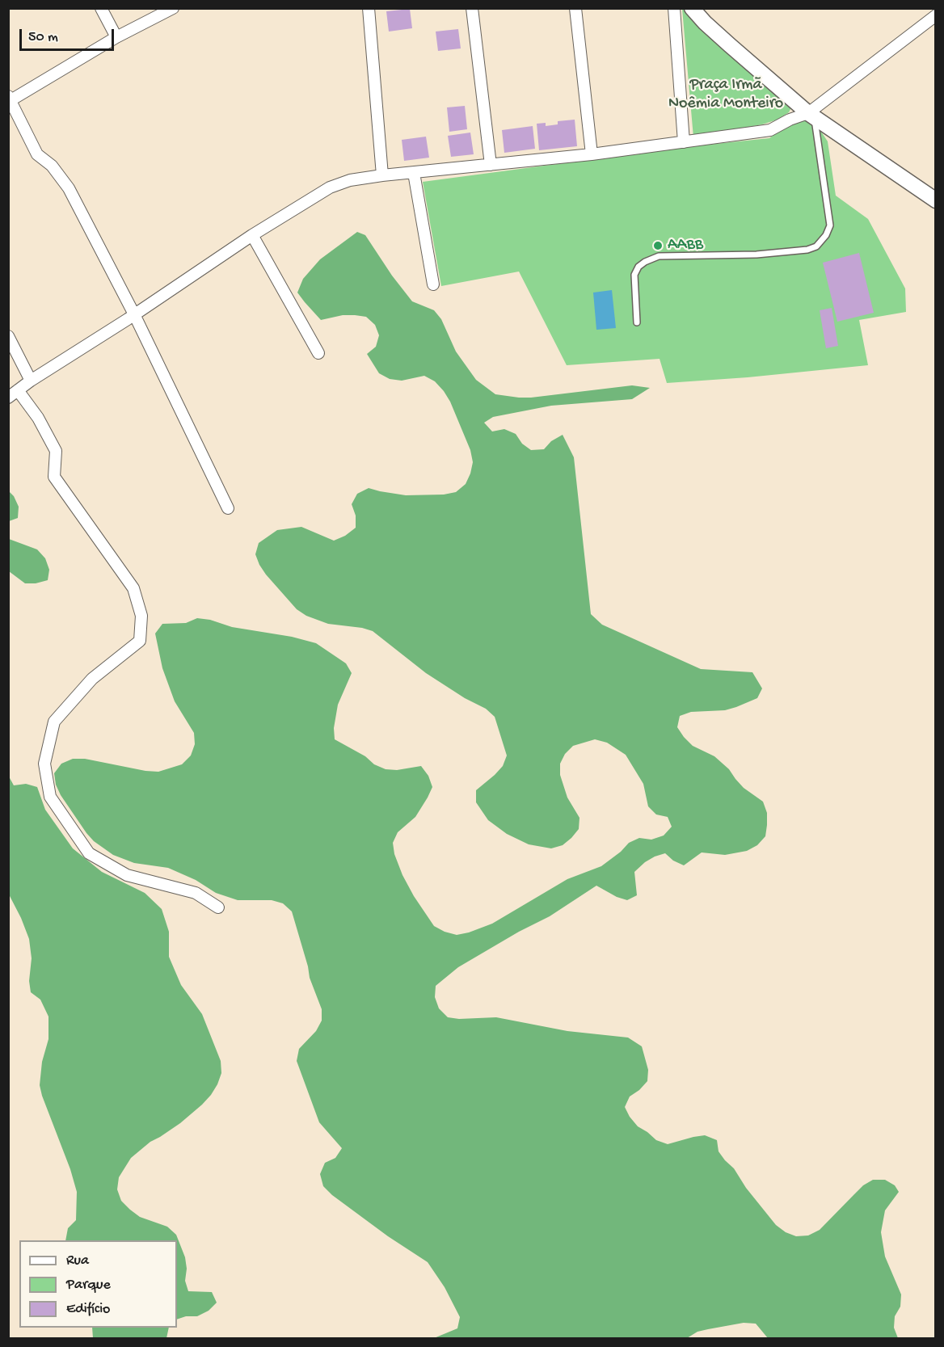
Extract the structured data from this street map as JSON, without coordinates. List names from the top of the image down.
{
  "parks": ["Praça Irmã Noêmia Monteiro"],
  "places": ["AABB"],
  "legend": ["Rua", "Parque", "Edifício"],
  "scale_bar": "50 m"
}
